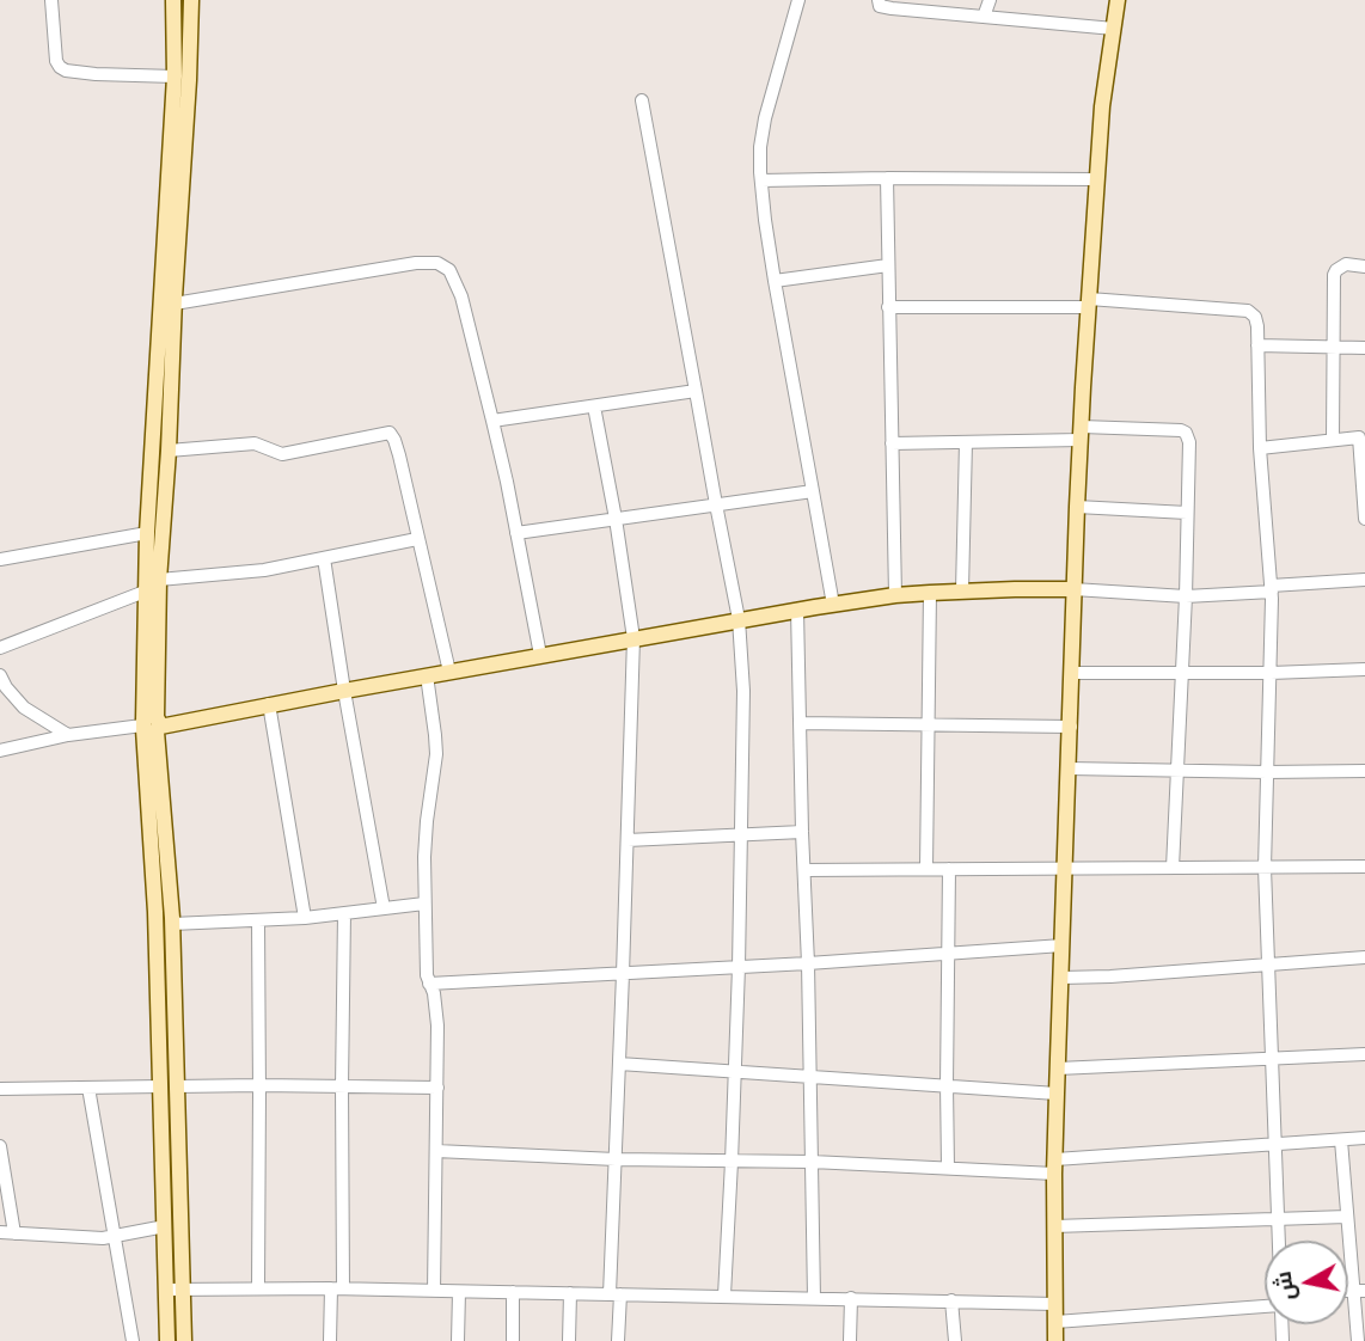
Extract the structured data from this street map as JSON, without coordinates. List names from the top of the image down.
{
  "north": "left"
}
